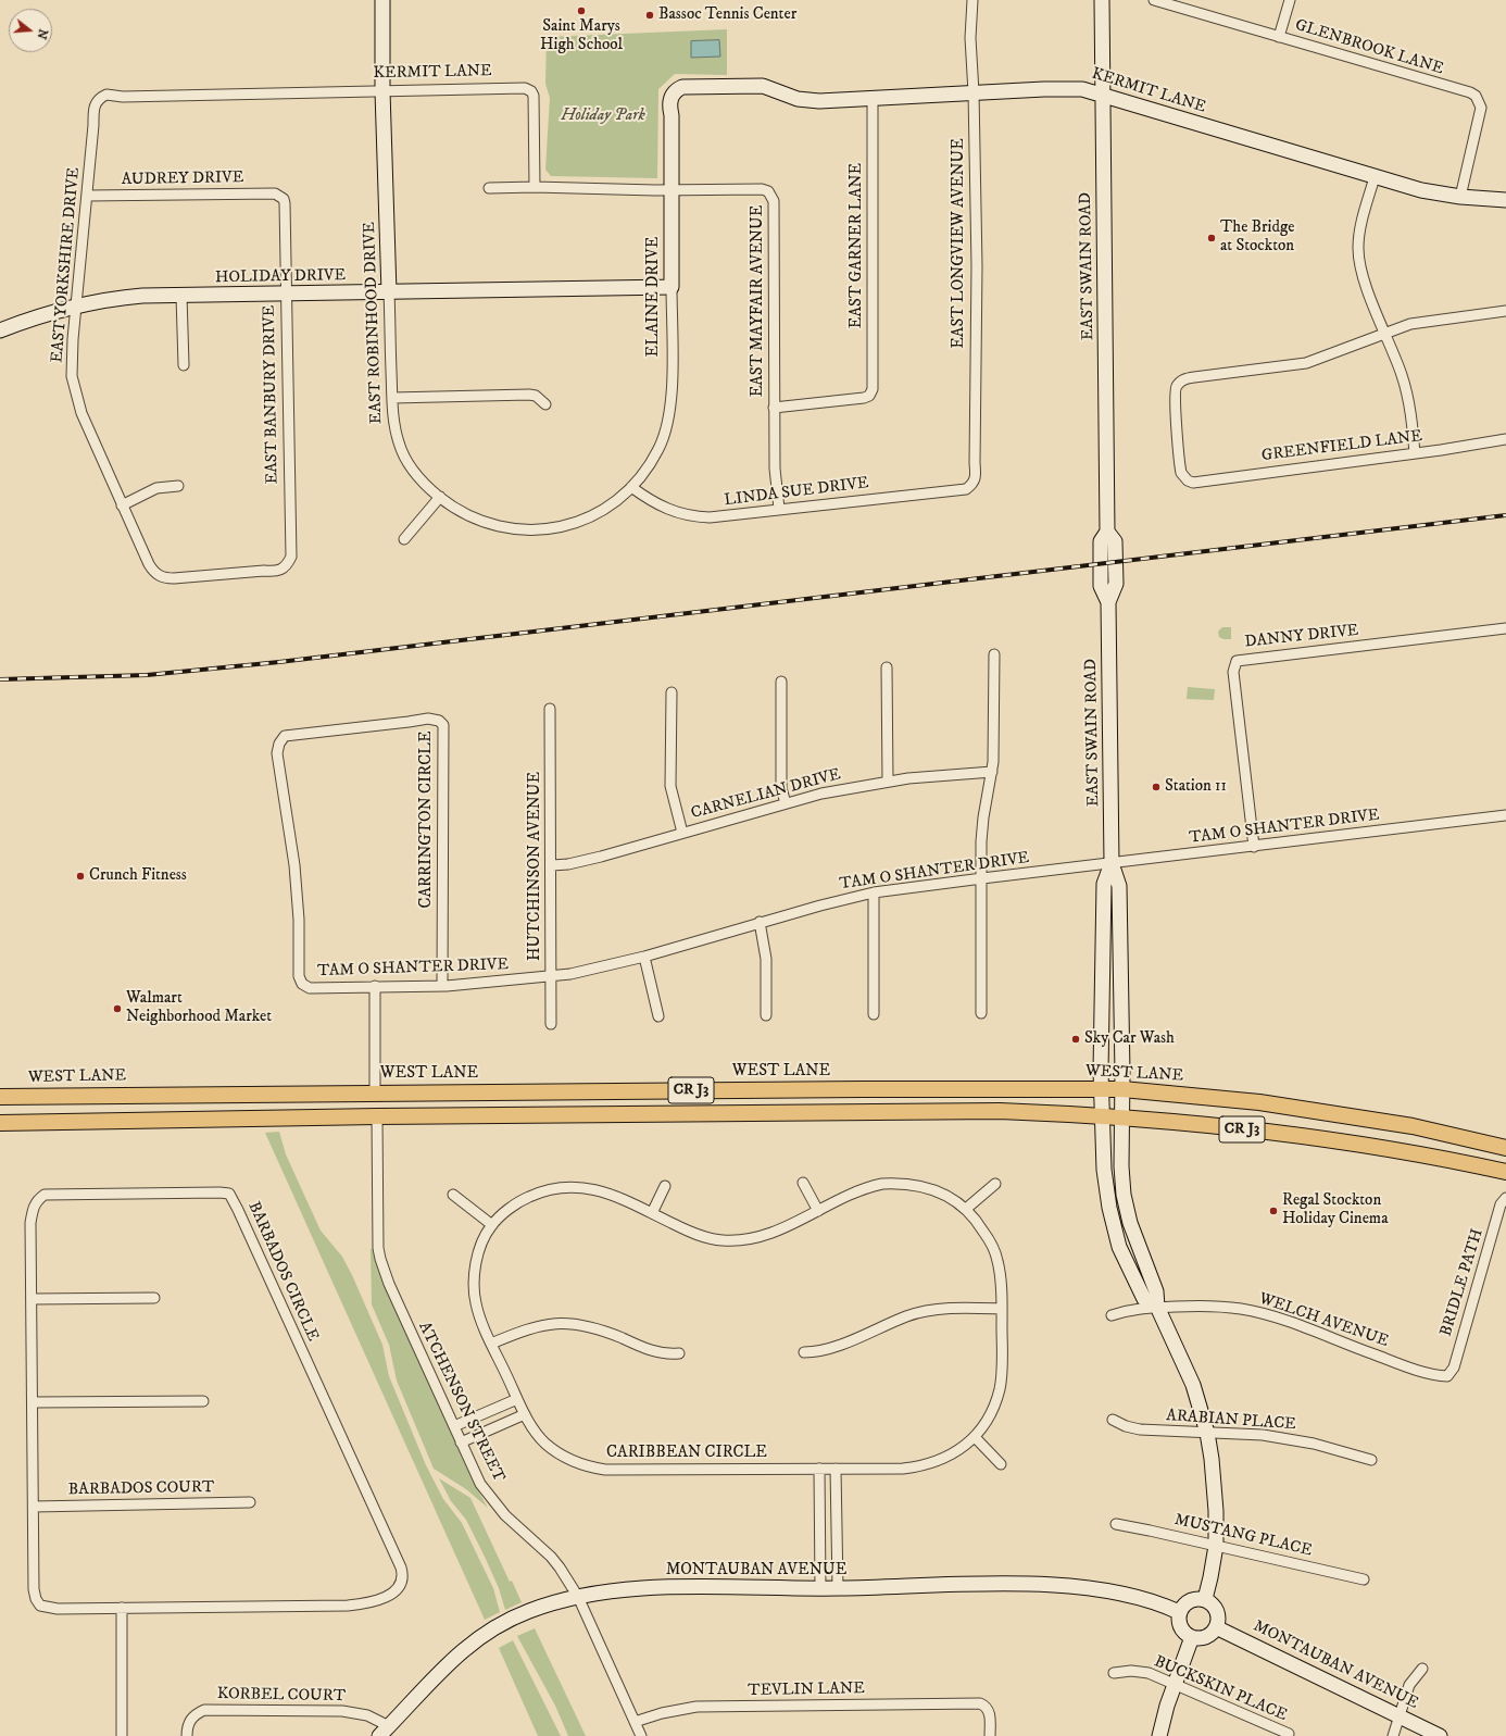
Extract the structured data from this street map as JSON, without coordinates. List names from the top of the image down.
{
  "streets": {
    "main road": ["WEST LANE", "CR J3"],
    "street": [
      "GLENBROOK LANE",
      "KERMIT LANE",
      "AUDREY DRIVE",
      "EAST LONGVIEW AVENUE",
      "EAST GARNER LANE",
      "EAST YORKSHIRE DRIVE",
      "EAST SWAIN ROAD",
      "HOLIDAY DRIVE",
      "ELAINE DRIVE",
      "EAST MAYFAIR AVENUE",
      "EAST ROBINHOOD DRIVE",
      "EAST BANBURY DRIVE",
      "GREENFIELD LANE",
      "LINDA SUE DRIVE",
      "DANNY DRIVE",
      "CARNELIAN DRIVE",
      "CARRINGTON CIRCLE",
      "TAM O SHANTER DRIVE",
      "HUTCHINSON AVENUE",
      "BARBADOS CIRCLE",
      "BRIDLE PATH",
      "WELCH AVENUE",
      "ATCHENSON STREET",
      "ARABIAN PLACE",
      "CARIBBEAN CIRCLE",
      "BARBADOS COURT",
      "MUSTANG PLACE",
      "MONTAUBAN AVENUE",
      "BUCKSKIN PLACE",
      "TEVLIN LANE",
      "KORBEL COURT"
    ]
  },
  "crossings": [
    ["GLENBROOK LANE", "KERMIT LANE"],
    ["KERMIT LANE", "EAST LONGVIEW AVENUE"],
    ["KERMIT LANE", "EAST GARNER LANE"],
    ["KERMIT LANE", "EAST YORKSHIRE DRIVE"],
    ["KERMIT LANE", "EAST SWAIN ROAD"],
    ["KERMIT LANE", "ELAINE DRIVE"],
    ["KERMIT LANE", "EAST ROBINHOOD DRIVE"],
    ["AUDREY DRIVE", "EAST YORKSHIRE DRIVE"],
    ["AUDREY DRIVE", "EAST BANBURY DRIVE"],
    ["EAST LONGVIEW AVENUE", "LINDA SUE DRIVE"],
    ["EAST GARNER LANE", "EAST MAYFAIR AVENUE"],
    ["EAST YORKSHIRE DRIVE", "HOLIDAY DRIVE"],
    ["EAST YORKSHIRE DRIVE", "EAST BANBURY DRIVE"],
    ["EAST SWAIN ROAD", "TAM O SHANTER DRIVE"],
    ["EAST SWAIN ROAD", "WEST LANE"],
    ["EAST SWAIN ROAD", "CR J3"],
    ["EAST SWAIN ROAD", "WELCH AVENUE"],
    ["EAST SWAIN ROAD", "ARABIAN PLACE"],
    ["EAST SWAIN ROAD", "MUSTANG PLACE"],
    ["EAST SWAIN ROAD", "MONTAUBAN AVENUE"],
    ["HOLIDAY DRIVE", "ELAINE DRIVE"],
    ["HOLIDAY DRIVE", "EAST ROBINHOOD DRIVE"],
    ["HOLIDAY DRIVE", "EAST BANBURY DRIVE"],
    ["ELAINE DRIVE", "EAST MAYFAIR AVENUE"],
    ["ELAINE DRIVE", "EAST ROBINHOOD DRIVE"],
    ["ELAINE DRIVE", "LINDA SUE DRIVE"],
    ["EAST MAYFAIR AVENUE", "LINDA SUE DRIVE"],
    ["EAST ROBINHOOD DRIVE", "LINDA SUE DRIVE"],
    ["DANNY DRIVE", "TAM O SHANTER DRIVE"],
    ["CARNELIAN DRIVE", "HUTCHINSON AVENUE"],
    ["CARRINGTON CIRCLE", "TAM O SHANTER DRIVE"],
    ["TAM O SHANTER DRIVE", "HUTCHINSON AVENUE"],
    ["CR J3", "ATCHENSON STREET"],
    ["BARBADOS CIRCLE", "BARBADOS COURT"],
    ["BRIDLE PATH", "WELCH AVENUE"],
    ["ATCHENSON STREET", "MONTAUBAN AVENUE"],
    ["ATCHENSON STREET", "TEVLIN LANE"],
    ["MONTAUBAN AVENUE", "KORBEL COURT"]
  ],
  "parks": ["Holiday Park"],
  "places": [
    "Saint Marys High School",
    "Bassoc Tennis Center",
    "The Bridge at Stockton",
    "Station 11",
    "Crunch Fitness",
    "Walmart Neighborhood Market",
    "Sky Car Wash",
    "Regal Stockton Holiday Cinema"
  ],
  "north": "right"
}
